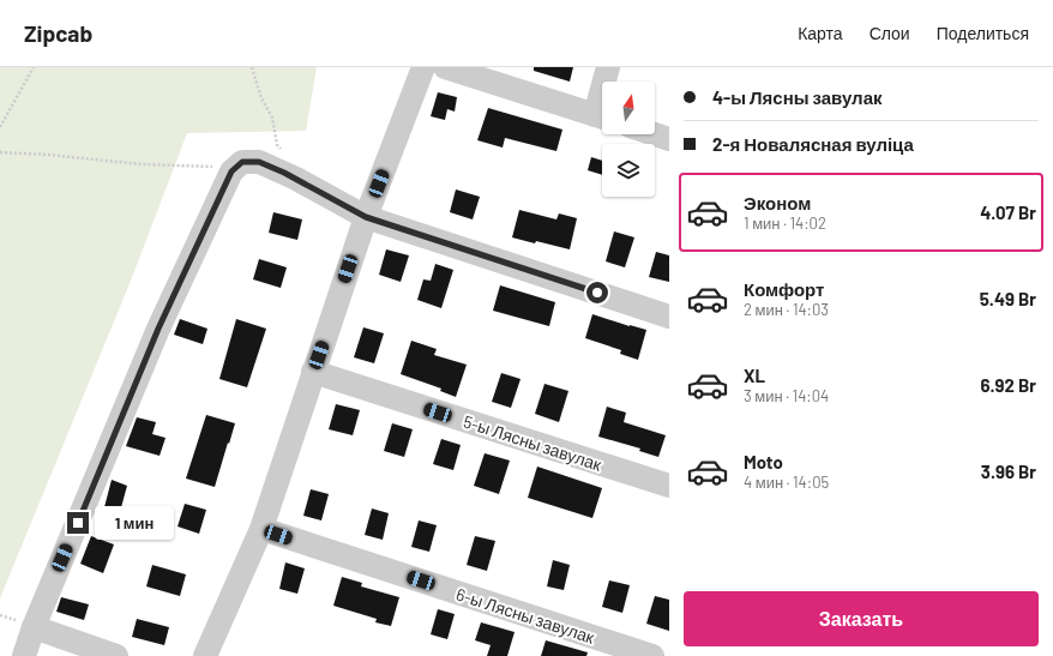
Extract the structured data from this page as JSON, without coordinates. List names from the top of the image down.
{
  "streets": {
    "street": ["5-ы Лясны завулак", "6-ы Лясны завулак"]
  },
  "north": "top",
  "page": {
    "header": "Zipcab",
    "nav": ["Карта", "Слои", "Поделиться"],
    "banner": ["4-ы Лясны завулак", "2-я Новалясная вуліца"],
    "list": [
      {
        "name": "Эконом",
        "note": "1 мин · 14:02",
        "value": "4.07 Br"
      },
      {
        "name": "Комфорт",
        "note": "2 мин · 14:03",
        "value": "5.49 Br"
      },
      {
        "name": "XL",
        "note": "3 мин · 14:04",
        "value": "6.92 Br"
      },
      {
        "name": "Moto",
        "note": "4 мин · 14:05",
        "value": "3.96 Br"
      }
    ],
    "bubble": "1 мин",
    "buttons": "Заказать"
  }
}
